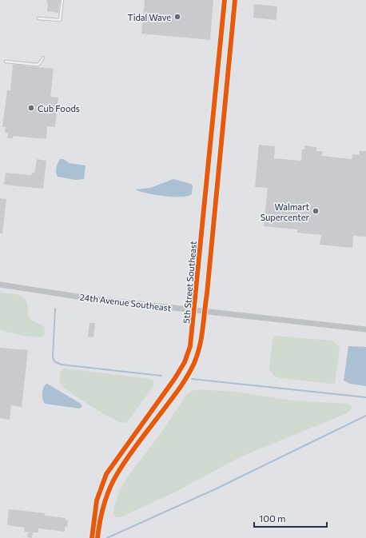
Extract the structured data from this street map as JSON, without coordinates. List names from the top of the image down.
{
  "streets": {
    "street": ["5th Street Southeast", "24th Avenue Southeast"]
  },
  "crossings": [
    ["5th Street Southeast", "24th Avenue Southeast"]
  ],
  "places": ["Tidal Wave", "Cub Foods", "Walmart Supercenter"],
  "scale_bar": "100 m"
}
